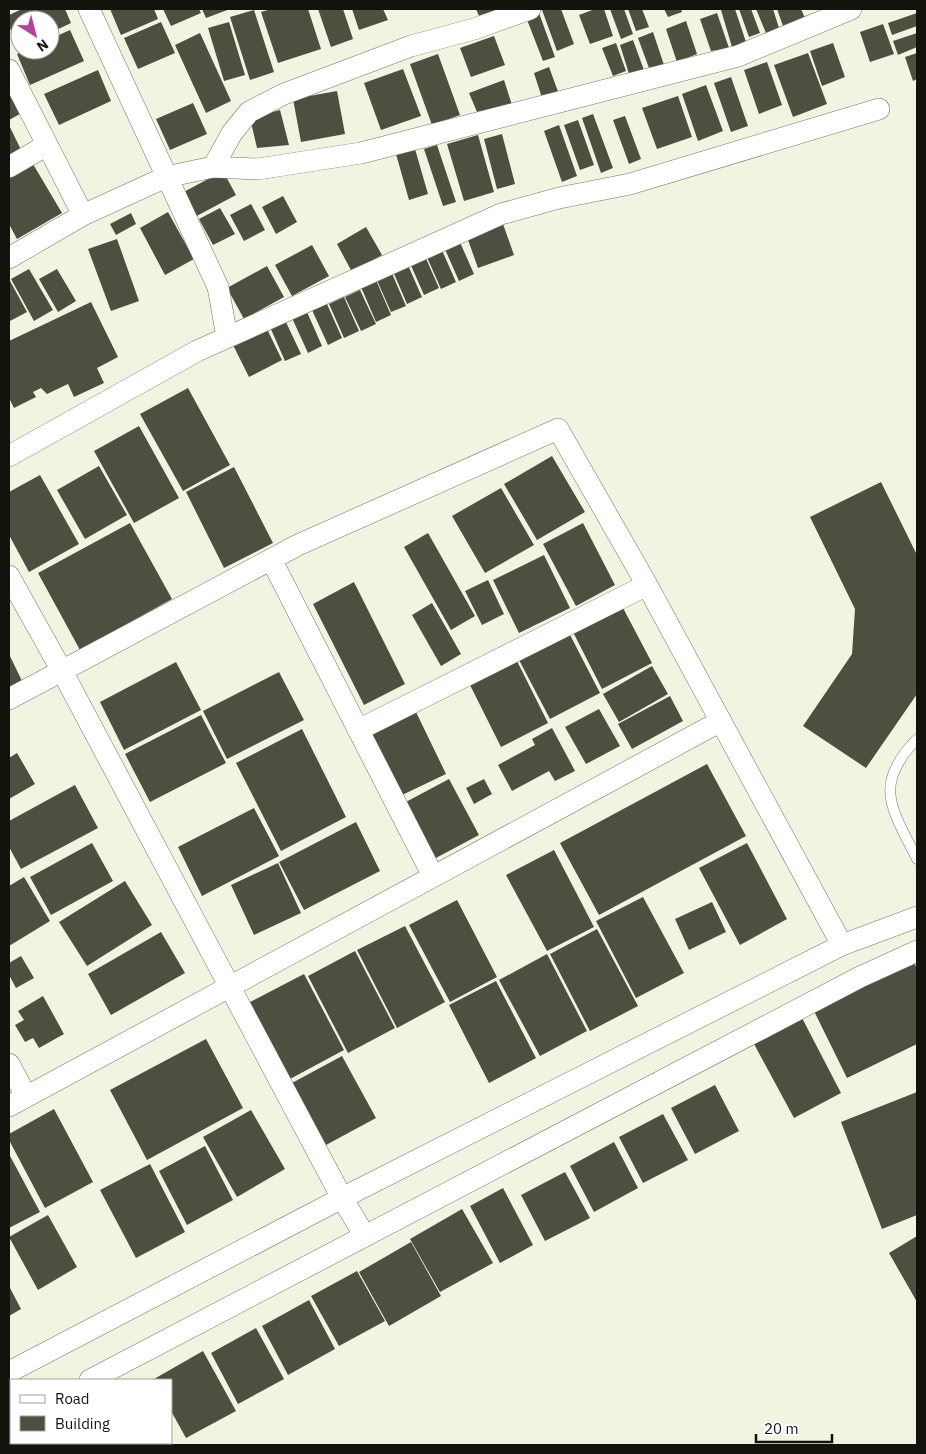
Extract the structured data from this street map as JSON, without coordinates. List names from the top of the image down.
{
  "legend": ["Road", "Building"],
  "scale_bar": "20 m",
  "north": "bottom right"
}
